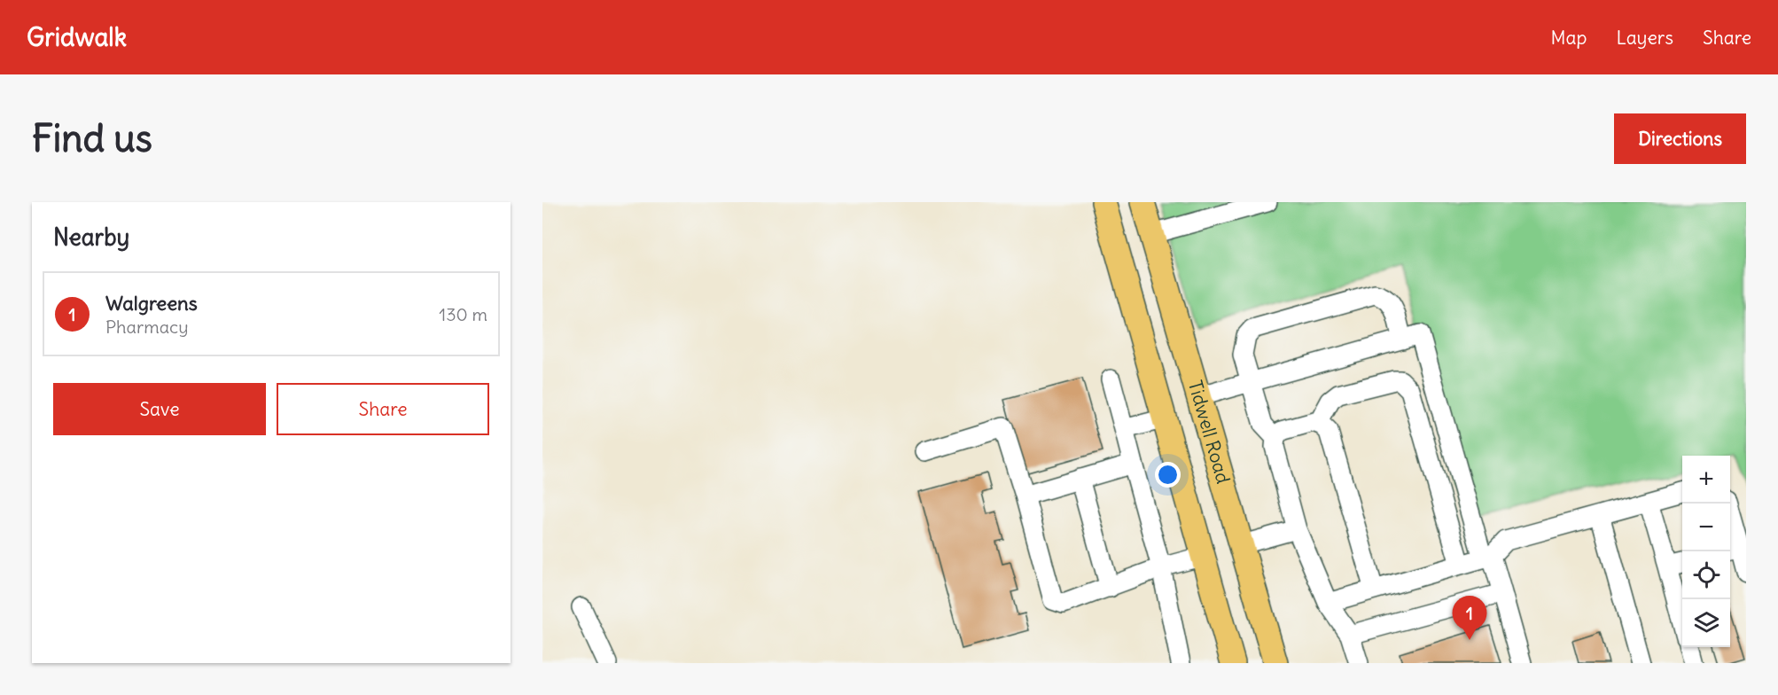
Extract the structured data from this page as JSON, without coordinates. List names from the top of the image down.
{
  "streets": {
    "main road": ["Tidwell Road"]
  },
  "page": {
    "header": "Gridwalk",
    "nav": ["Map", "Layers", "Share"],
    "buttons": [
      "Directions",
      ["Save", "Share"]
    ],
    "title": "Find us",
    "heading": "Nearby",
    "list": [
      {
        "mark": "1",
        "name": "Walgreens",
        "note": "Pharmacy",
        "value": "130 m"
      }
    ],
    "map_buttons": ["+", "−"],
    "pins": "1"
  }
}
